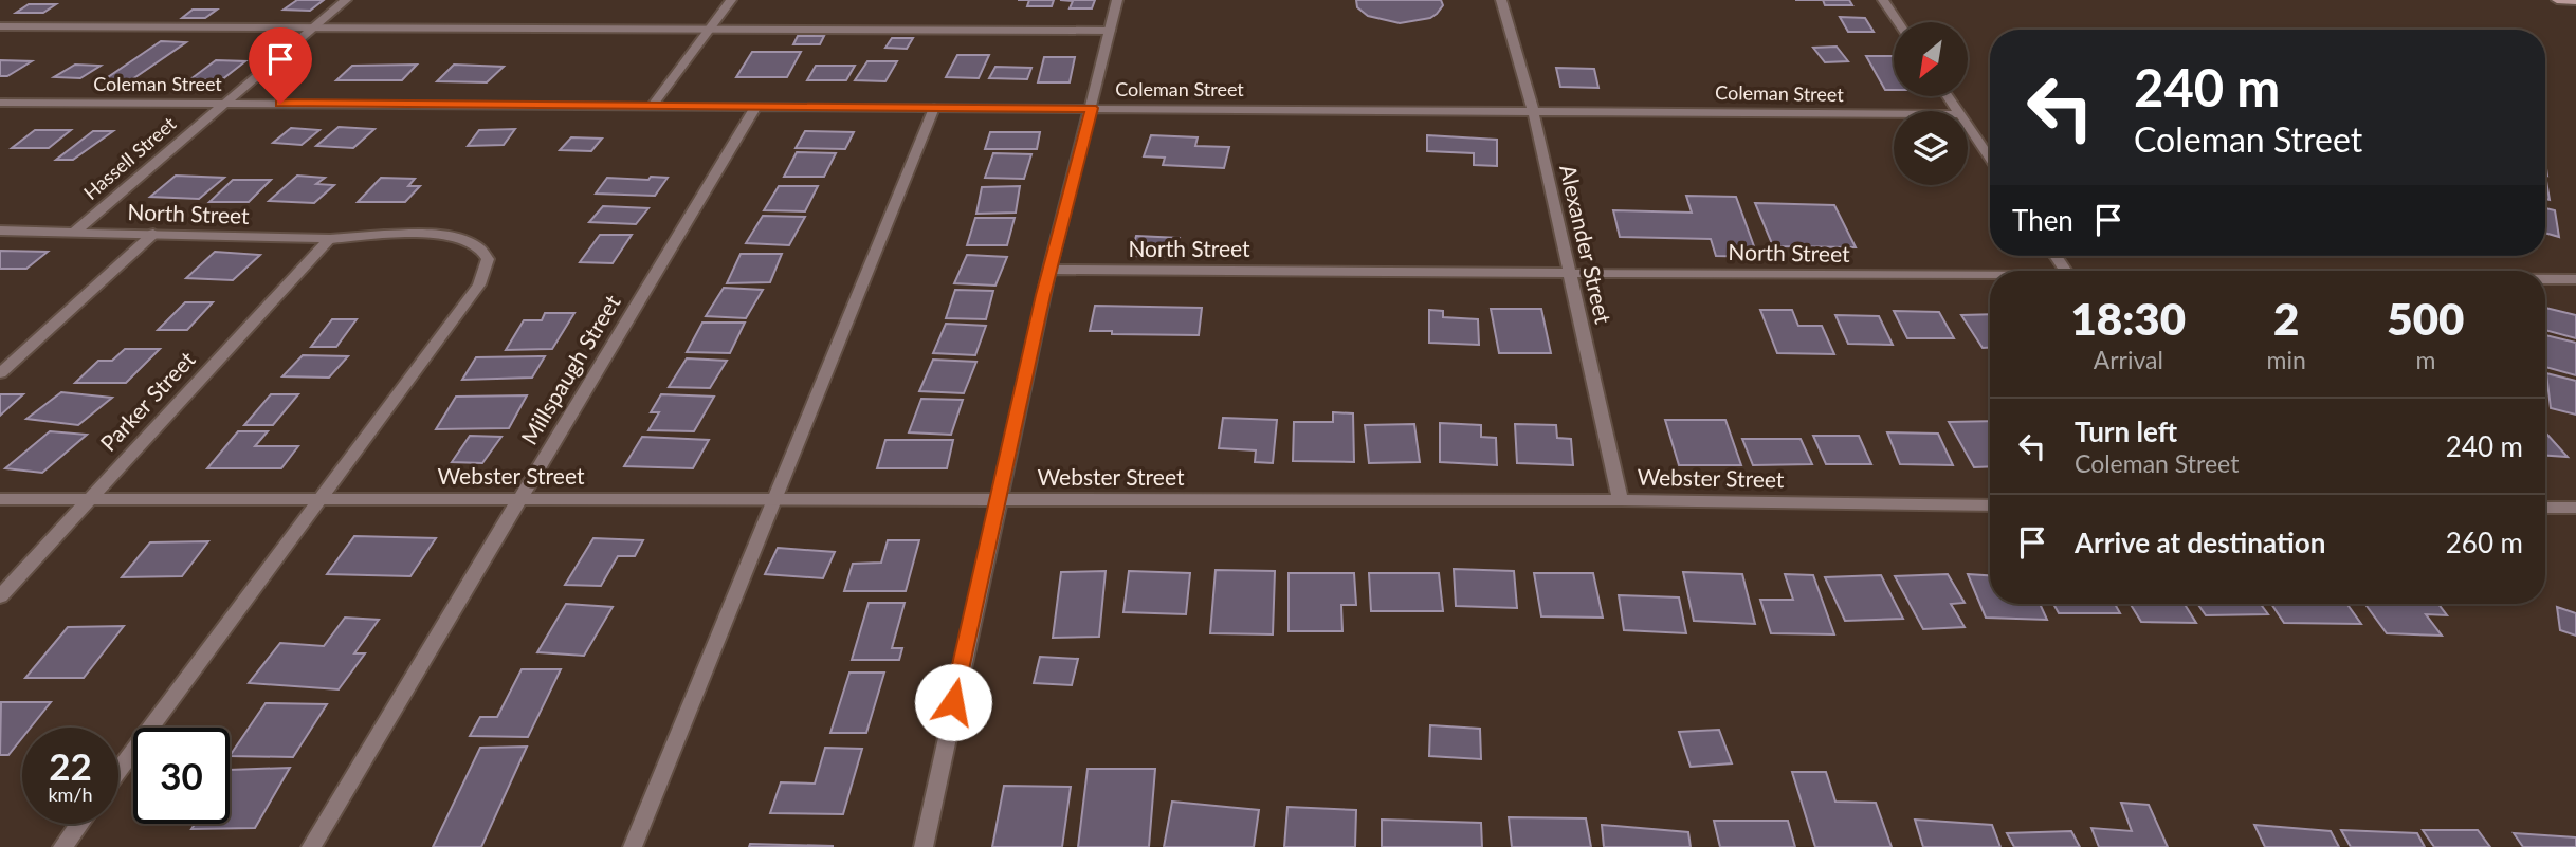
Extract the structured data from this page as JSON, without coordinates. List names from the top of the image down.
{
  "streets": {
    "street": [
      "Coleman Street",
      "Hassell Street",
      "North Street",
      "Alexander Street",
      "Millspaugh Street",
      "Parker Street",
      "Webster Street"
    ]
  },
  "crossings": [
    ["Coleman Street", "Hassell Street"],
    ["Coleman Street", "Alexander Street"],
    ["Coleman Street", "Millspaugh Street"],
    ["Hassell Street", "North Street"],
    ["North Street", "Alexander Street"],
    ["North Street", "Parker Street"],
    ["North Street", "Webster Street"],
    ["Alexander Street", "Webster Street"],
    ["Millspaugh Street", "Webster Street"],
    ["Parker Street", "Webster Street"]
  ],
  "north": "bottom left",
  "page": {
    "turn": ["240 m", "Coleman Street"],
    "then": "Then",
    "eta": [
      "18:30",
      "Arrival",
      "2",
      "min",
      "500",
      "m"
    ],
    "list": [
      {
        "name": "Turn left",
        "note": "Coleman Street",
        "value": "240 m"
      },
      {
        "name": "Arrive at destination",
        "value": "260 m"
      }
    ],
    "speed": "22 km/h",
    "limit": "30"
  }
}
